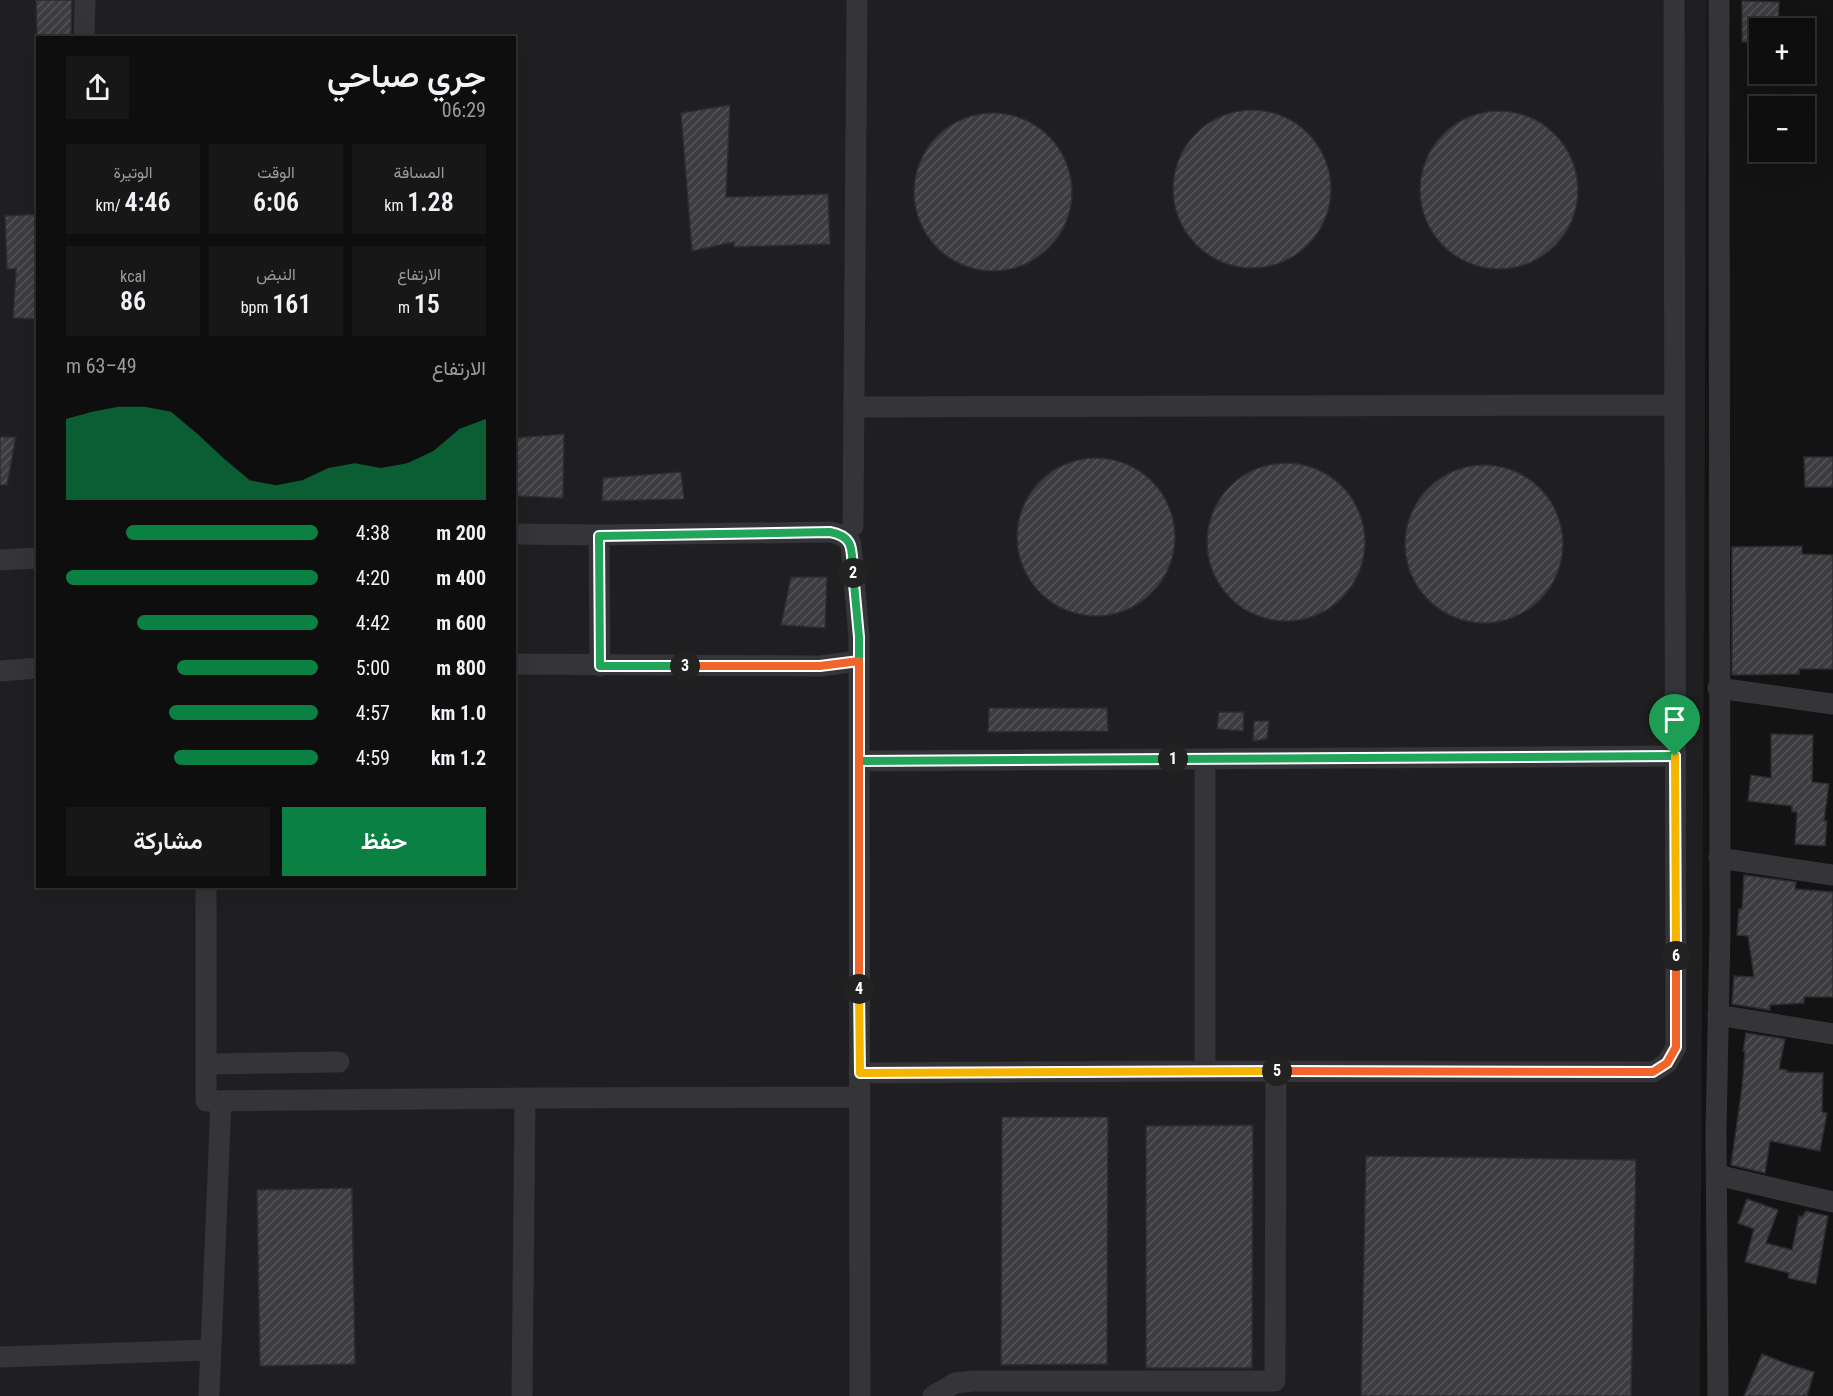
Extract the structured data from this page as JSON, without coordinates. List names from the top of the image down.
{
  "page": {
    "map_buttons": ["+", "−"],
    "heading": ["جري صباحي", "06:29"],
    "stats": [
      ["المسافة", "1.28 km"],
      ["الوقت", "6:06"],
      ["الوتيرة", "4:46 /km"],
      ["الارتفاع", "15 m"],
      ["النبض", "161 bpm"],
      ["kcal", "86"]
    ],
    "chart": ["الارتفاع", "49–63 m"],
    "list": [
      {
        "name": "200 m",
        "note": "4:38"
      },
      {
        "name": "400 m",
        "note": "4:20"
      },
      {
        "name": "600 m",
        "note": "4:42"
      },
      {
        "name": "800 m",
        "note": "5:00"
      },
      {
        "name": "1.0 km",
        "note": "4:57"
      },
      {
        "name": "1.2 km",
        "note": "4:59"
      }
    ],
    "pins": [
      "2",
      "3",
      "1",
      "6",
      "4",
      "5"
    ],
    "buttons": ["حفظ", "مشاركة"]
  }
}
